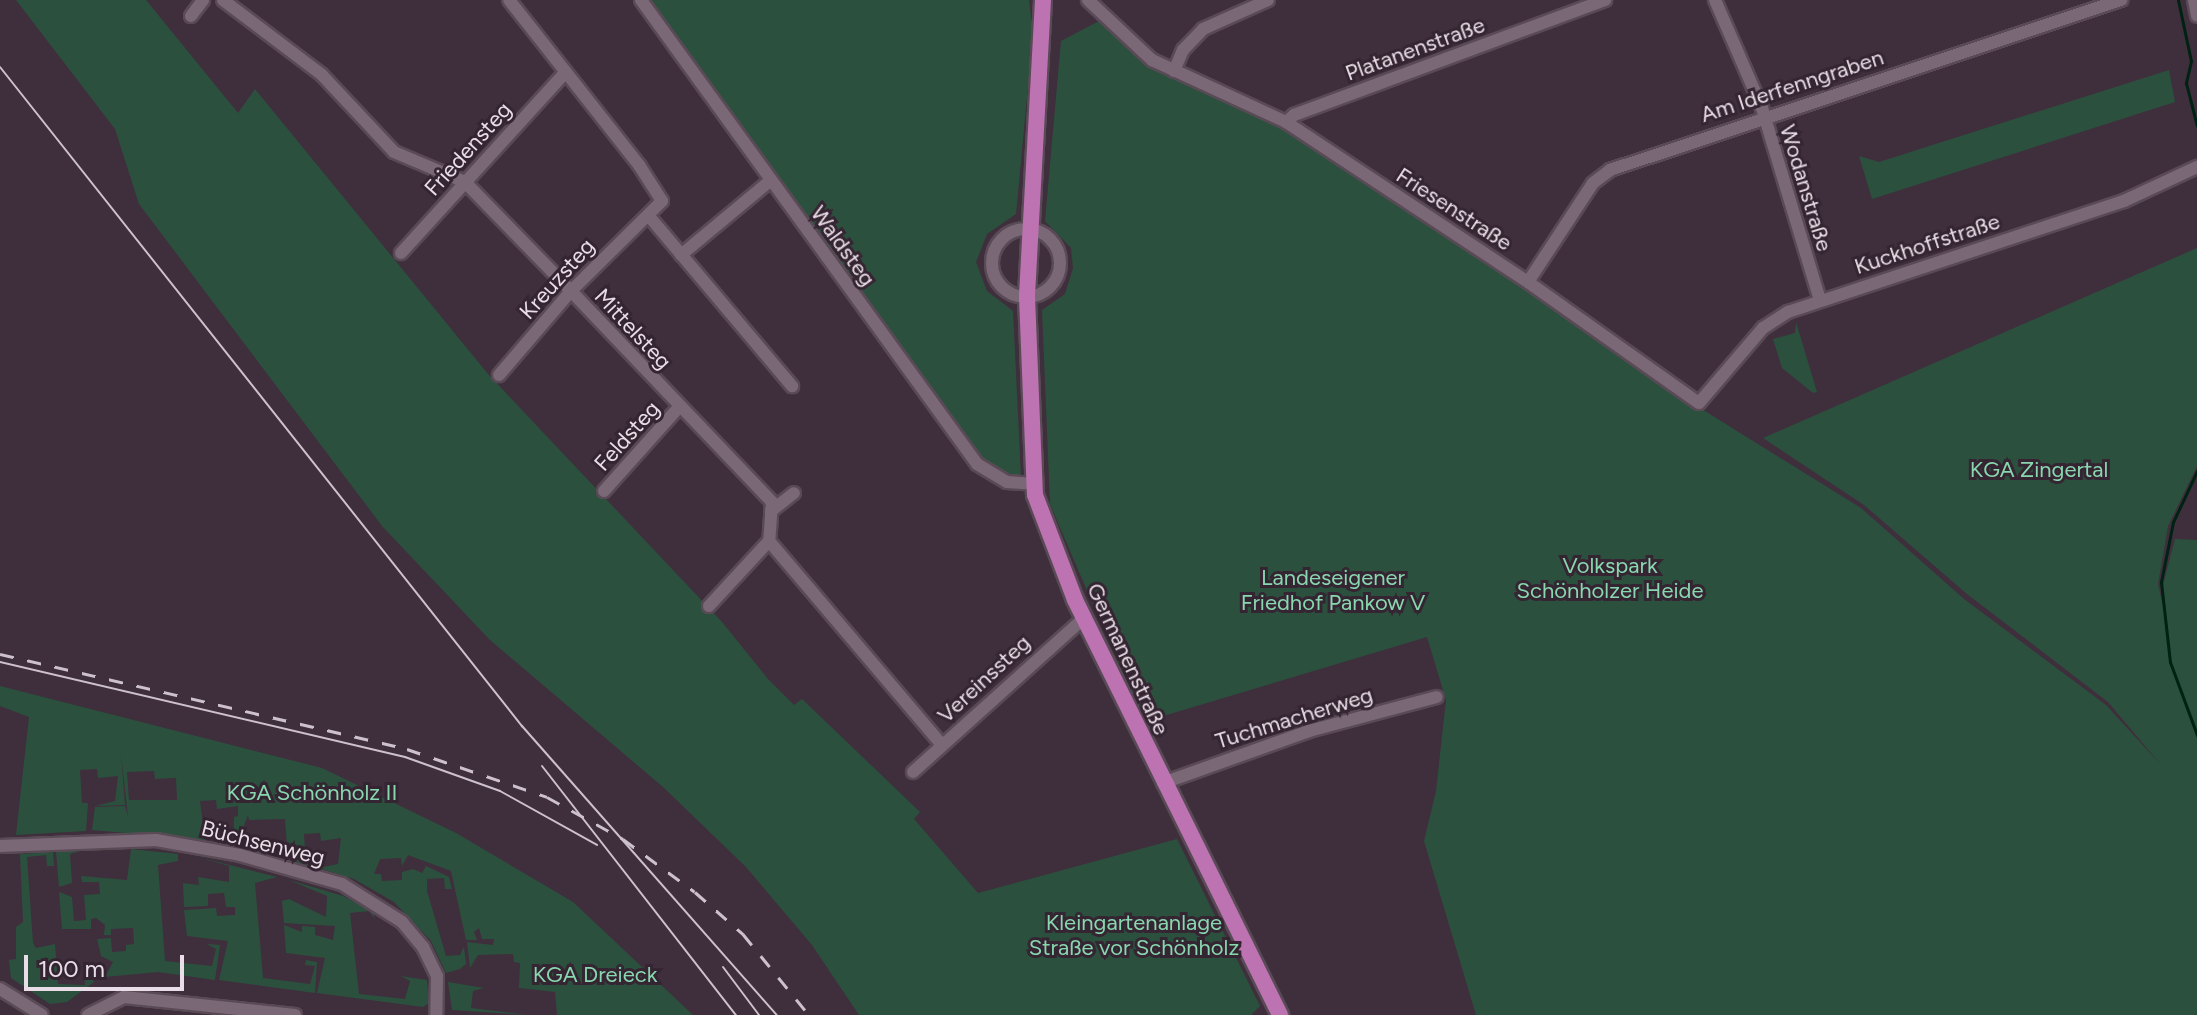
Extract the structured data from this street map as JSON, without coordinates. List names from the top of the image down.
{
  "streets": {
    "main road": ["Germanenstraße"],
    "street": [
      "Platanenstraße",
      "Am Iderfenngraben",
      "Friedensteg",
      "Wodanstraße",
      "Friesenstraße",
      "Kuckhoffstraße",
      "Waldsteg",
      "Kreuzsteg",
      "Mittelsteg",
      "Feldsteg",
      "Vereinssteg",
      "Tuchmacherweg",
      "Büchsenweg"
    ]
  },
  "crossings": [
    ["Platanenstraße", "Friesenstraße"],
    ["Am Iderfenngraben", "Wodanstraße"],
    ["Am Iderfenngraben", "Friesenstraße"],
    ["Friedensteg", "Mittelsteg"],
    ["Wodanstraße", "Kuckhoffstraße"],
    ["Friesenstraße", "Kuckhoffstraße"],
    ["Waldsteg", "Germanenstraße"],
    ["Kreuzsteg", "Mittelsteg"],
    ["Mittelsteg", "Feldsteg"],
    ["Germanenstraße", "Vereinssteg"],
    ["Germanenstraße", "Tuchmacherweg"]
  ],
  "parks": [
    "KGA Zingertal",
    "Volkspark Schönholzer Heide",
    "Landeseigener Friedhof Pankow V",
    "KGA Schönholz II",
    "Kleingartenanlage Straße vor Schönholz",
    "KGA Dreieck"
  ],
  "scale_bar": "100 m"
}
